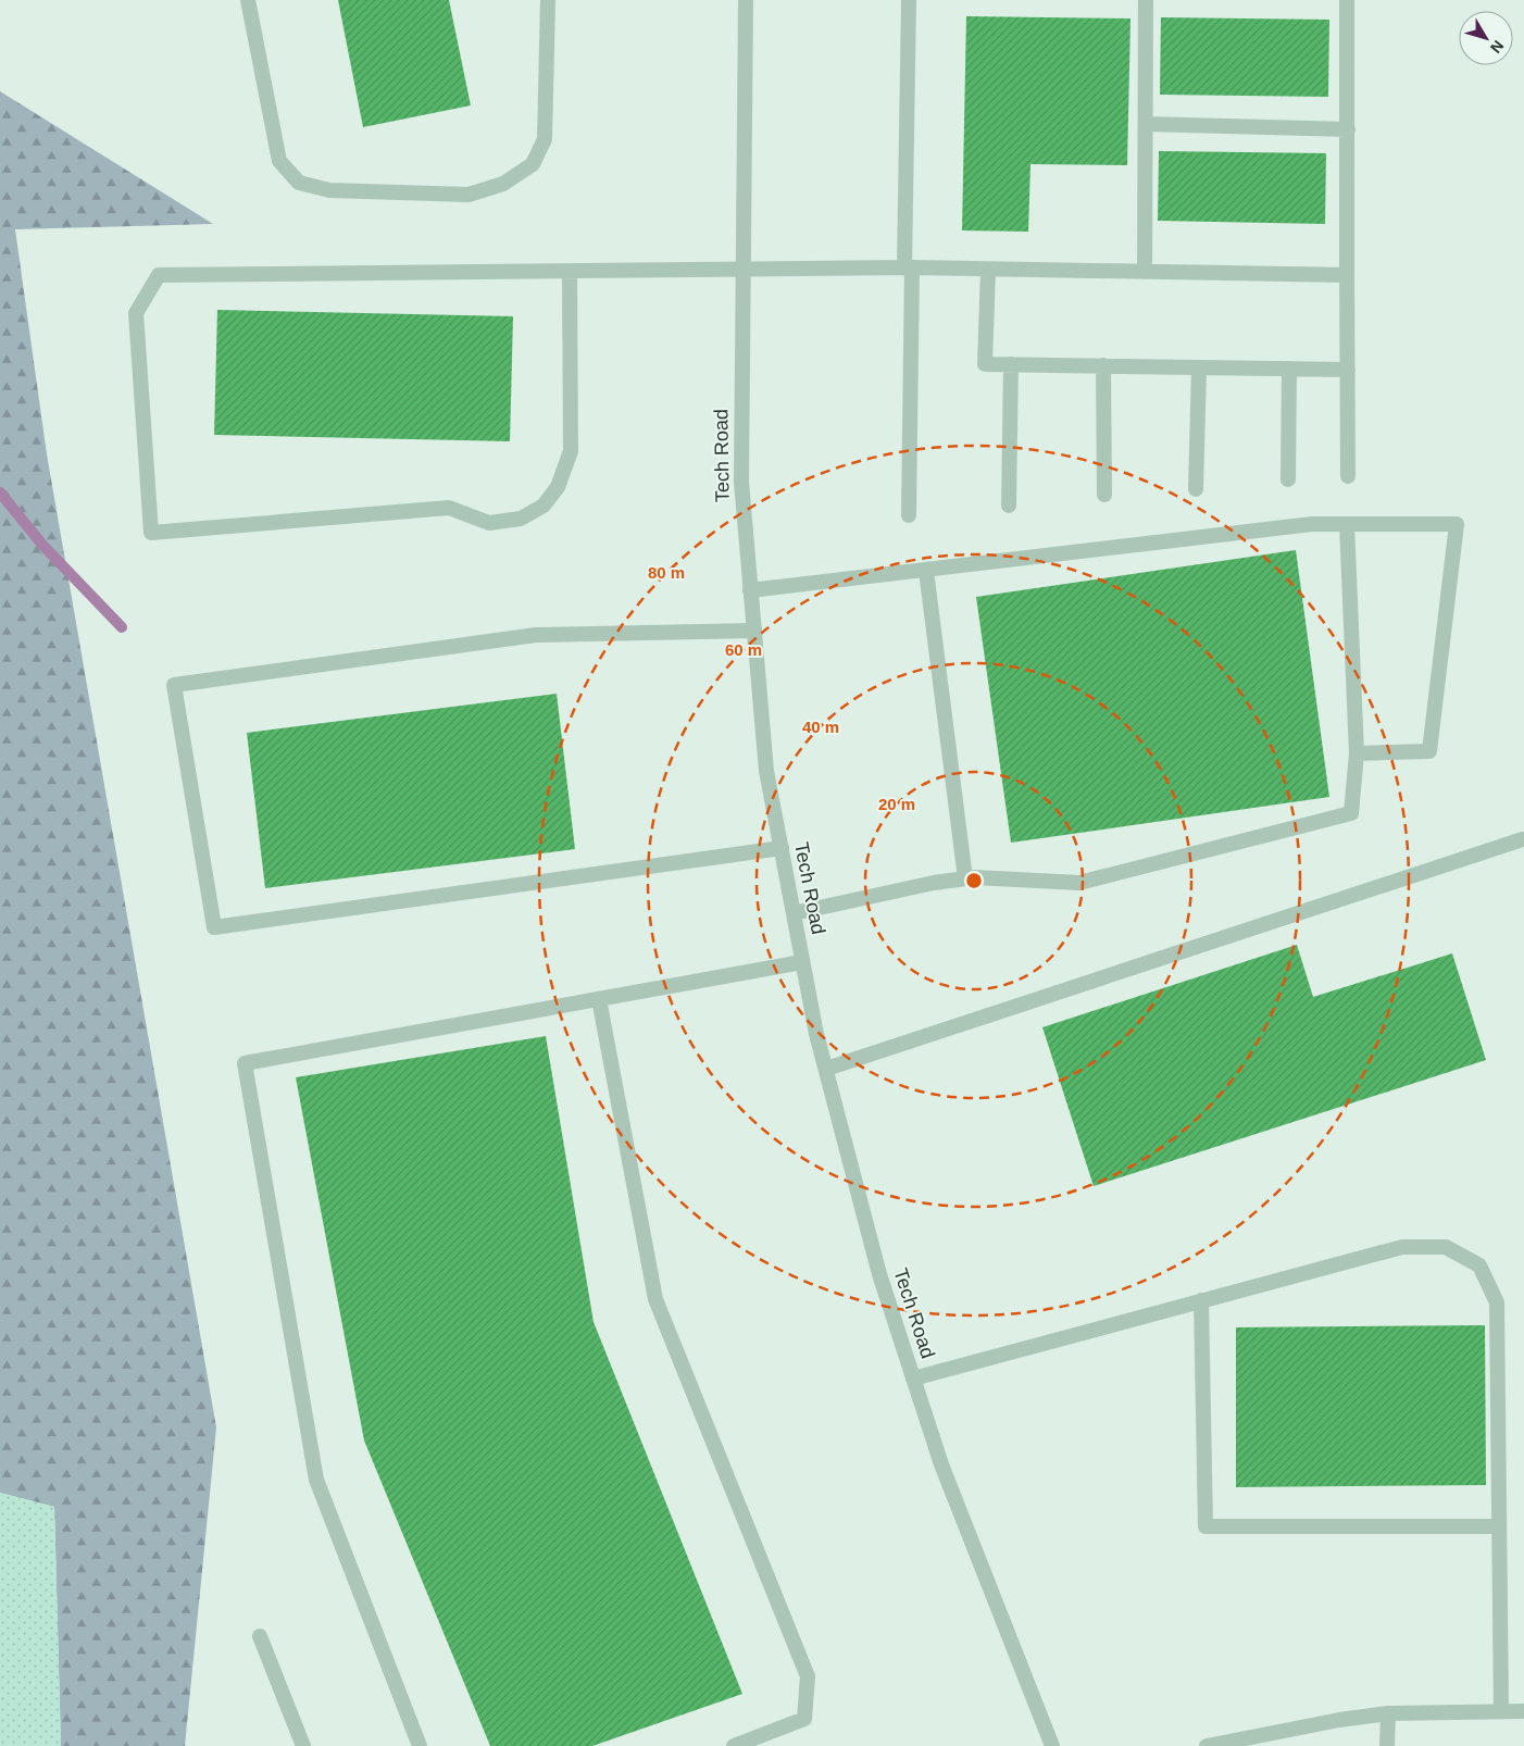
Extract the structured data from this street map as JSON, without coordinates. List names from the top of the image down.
{
  "streets": {
    "street": ["Tech Road"]
  },
  "north": "bottom right",
  "rings": [
    "80 m",
    "60 m",
    "40 m",
    "20 m"
  ]
}
